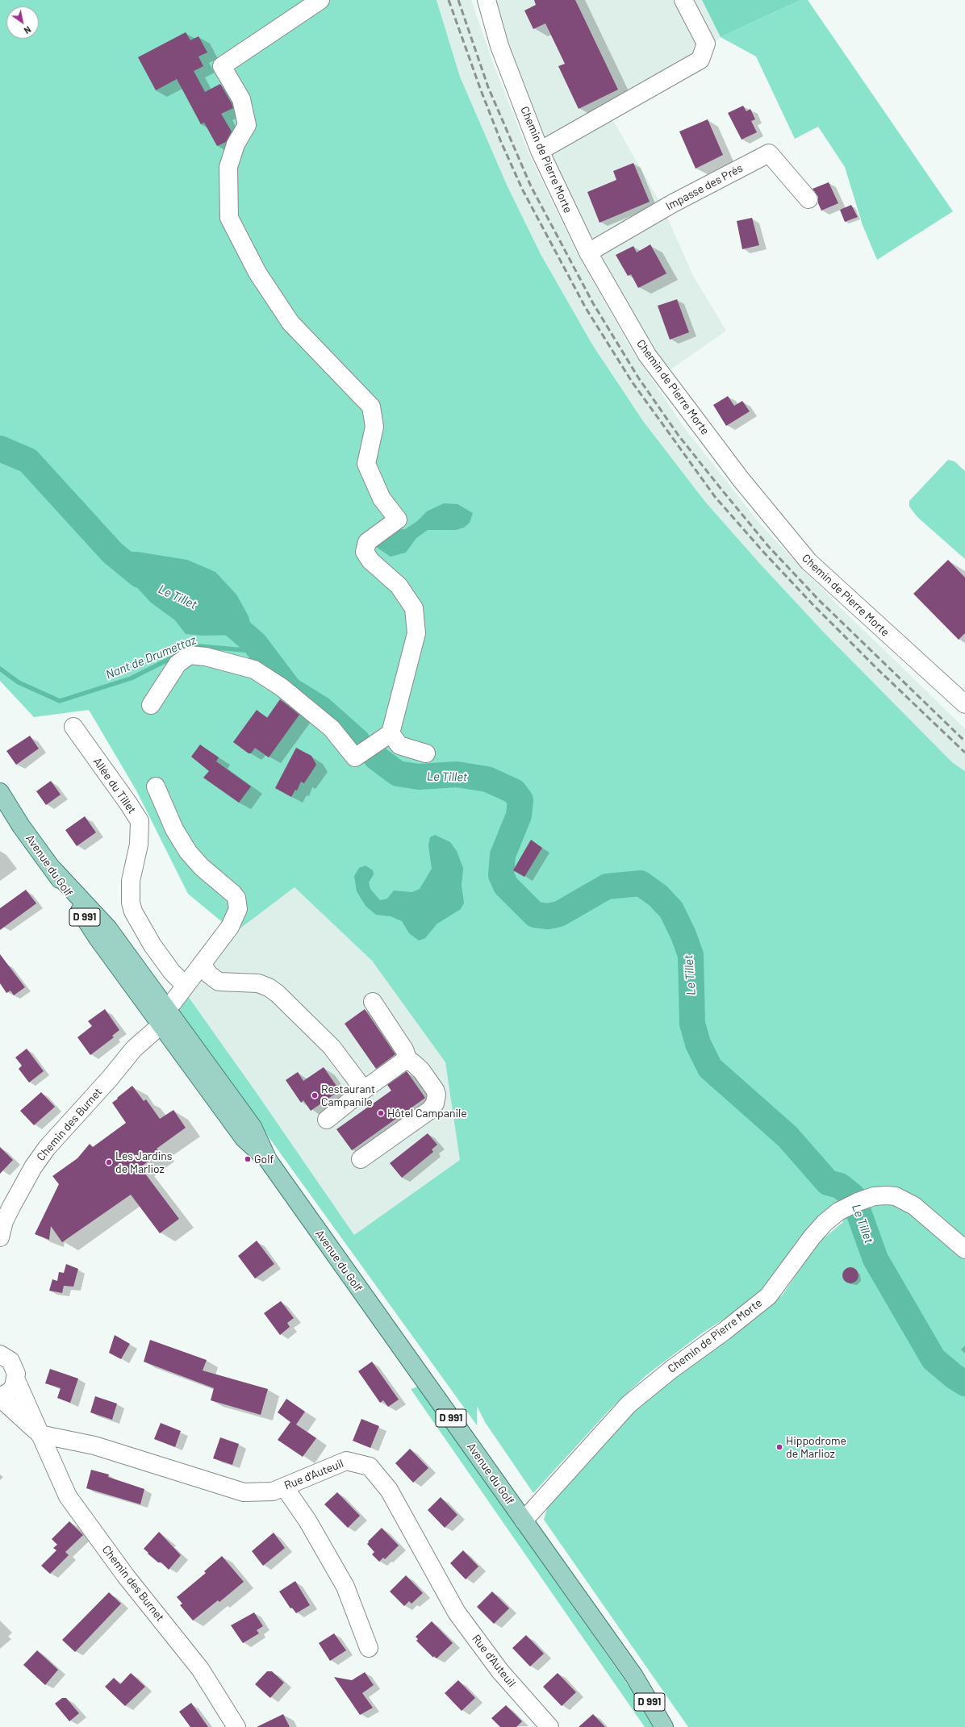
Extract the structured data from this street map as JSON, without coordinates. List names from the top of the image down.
{
  "streets": {
    "main road": ["Avenue du Golf", "D 991"],
    "street": [
      "Chemin de Pierre Morte",
      "Impasse des Prés",
      "Allée du Tillet",
      "Chemin des Burnet",
      "Rue d'Auteuil"
    ]
  },
  "crossings": [
    ["Chemin de Pierre Morte", "Impasse des Prés"],
    ["Chemin de Pierre Morte", "Avenue du Golf"],
    ["Allée du Tillet", "Chemin des Burnet"],
    ["Avenue du Golf", "Chemin des Burnet"],
    ["Chemin des Burnet", "Rue d'Auteuil"]
  ],
  "water": ["Le Tillet", "Nant de Drumettaz"],
  "places": [
    "Restaurant Campanile",
    "Hôtel Campanile",
    "Golf",
    "Les Jardins de Marlioz",
    "Hippodrome de Marlioz"
  ],
  "north": "bottom right"
}
